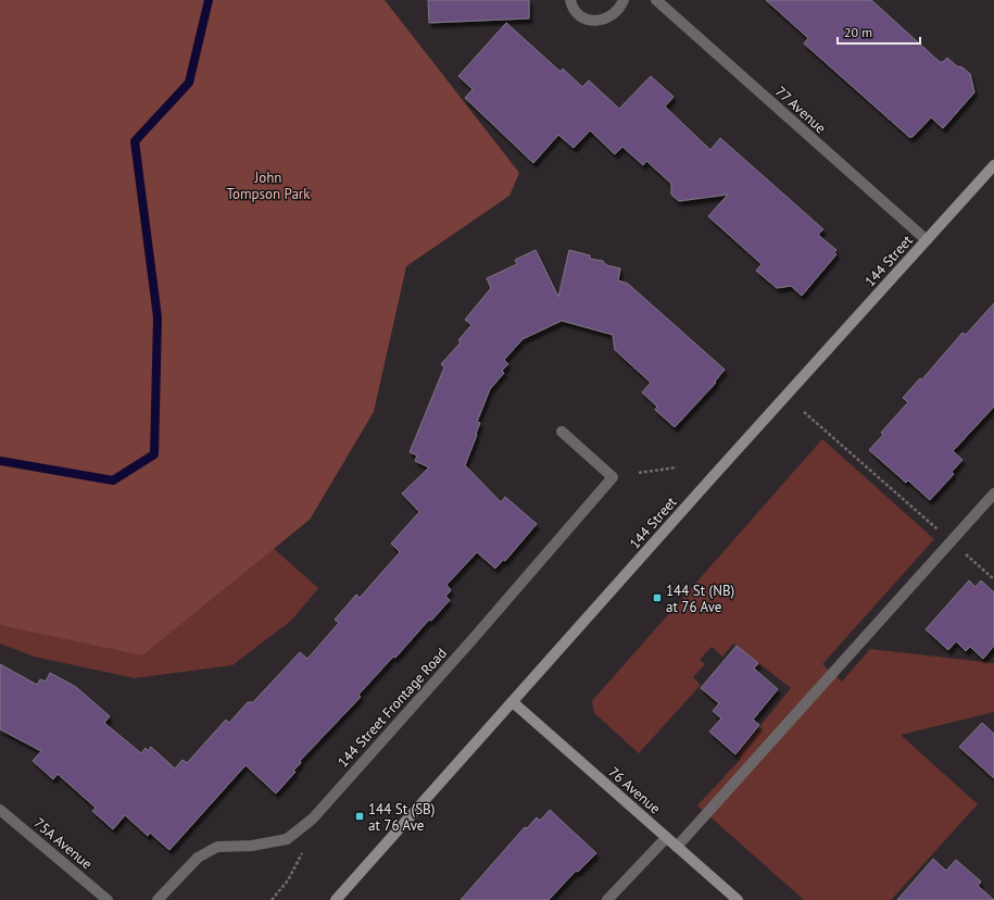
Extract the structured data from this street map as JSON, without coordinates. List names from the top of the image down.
{
  "streets": {
    "main road": ["144 Street", "76 Avenue"],
    "street": ["77 Avenue", "144 Street Frontage Road", "75A Avenue"]
  },
  "crossings": [
    ["77 Avenue", "144 Street"],
    ["144 Street", "76 Avenue"]
  ],
  "parks": ["John Tompson Park"],
  "places": {
    "transit": ["144 St (NB) at 76 Ave", "144 St (SB) at 76 Ave"]
  },
  "scale_bar": "20 m"
}
